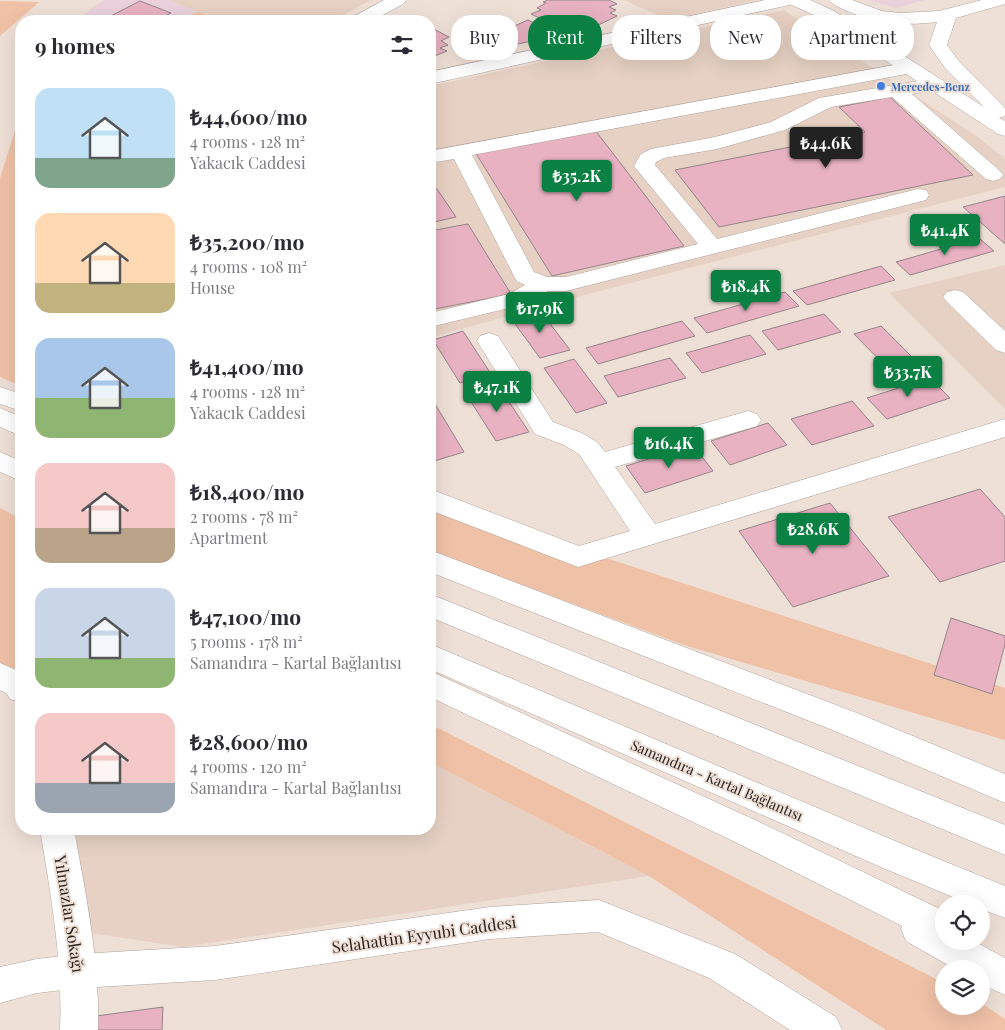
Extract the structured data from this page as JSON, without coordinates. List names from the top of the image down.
{
  "streets": {
    "main road": ["Samandıra - Kartal Bağlantısı", "Yılmazlar Sokağı", "Selahattin Eyyubi Caddesi"]
  },
  "crossings": [
    ["Yılmazlar Sokağı", "Selahattin Eyyubi Caddesi"]
  ],
  "places": ["Mercedes-Benz"],
  "page": {
    "chip": [
      "Buy",
      "Rent",
      "Filters",
      "New",
      "Apartment"
    ],
    "heading": "9 homes",
    "list": [
      {
        "name": "₺44,600/mo",
        "note": "4 rooms · 128 m² · Yakacık Caddesi"
      },
      {
        "name": "₺35,200/mo",
        "note": "4 rooms · 108 m² · House"
      },
      {
        "name": "₺41,400/mo",
        "note": "4 rooms · 128 m² · Yakacık Caddesi"
      },
      {
        "name": "₺18,400/mo",
        "note": "2 rooms · 78 m² · Apartment"
      },
      {
        "name": "₺47,100/mo",
        "note": "5 rooms · 178 m² · Samandıra - Kartal Bağlantısı"
      },
      {
        "name": "₺28,600/mo",
        "note": "4 rooms · 120 m² · Samandıra - Kartal Bağlantısı"
      }
    ],
    "price": [
      "₺44.6K",
      "₺35.2K",
      "₺41.4K",
      "₺18.4K",
      "₺17.9K",
      "₺33.7K",
      "₺47.1K",
      "₺16.4K",
      "₺28.6K"
    ]
  }
}
